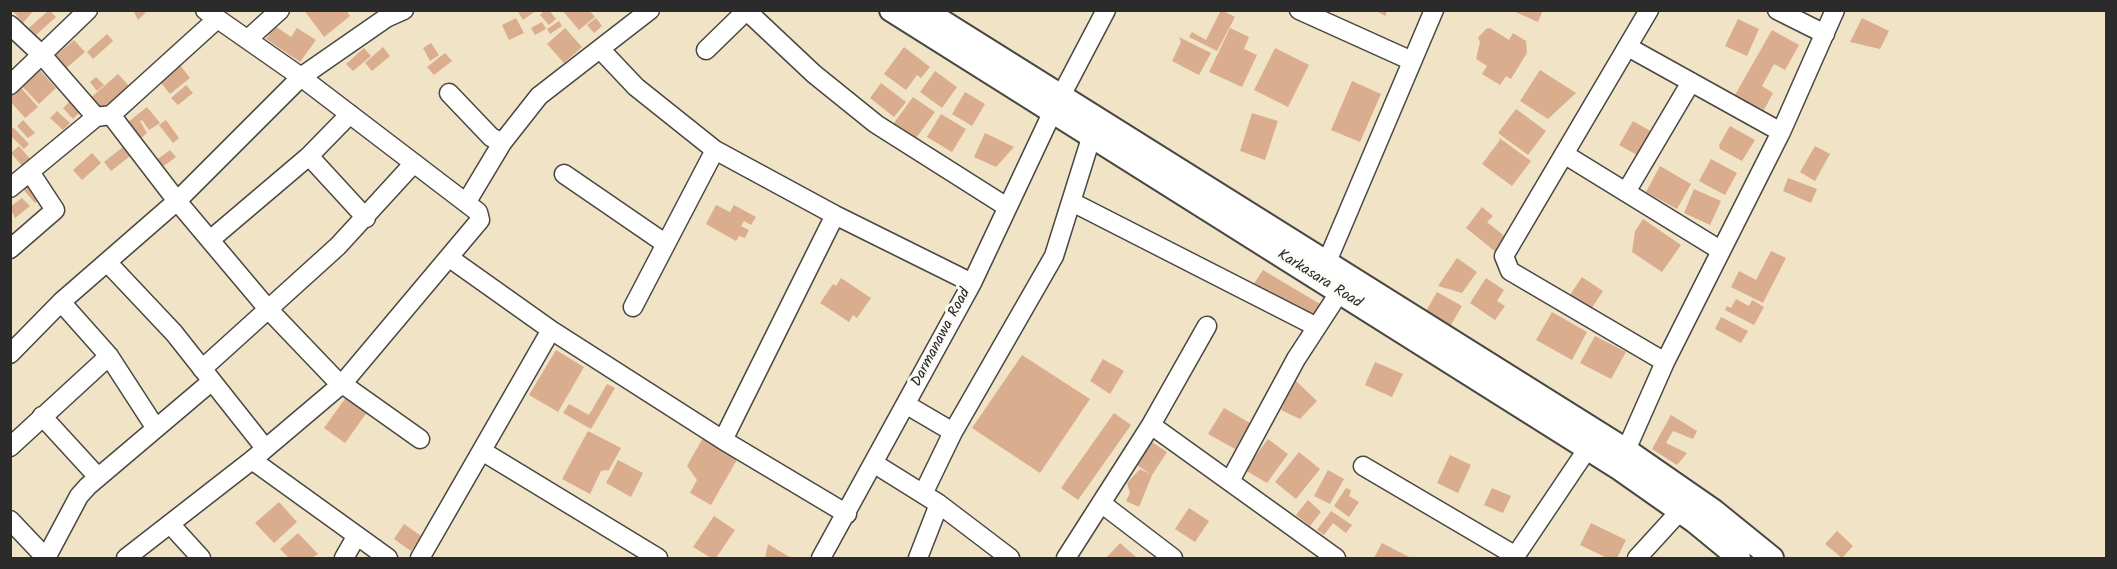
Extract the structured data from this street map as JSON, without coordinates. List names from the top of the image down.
{
  "streets": {
    "main road": ["Karkasara Road"],
    "street": ["Darmanawa Road"]
  },
  "crossings": [
    ["Karkasara Road", "Darmanawa Road"]
  ]
}
